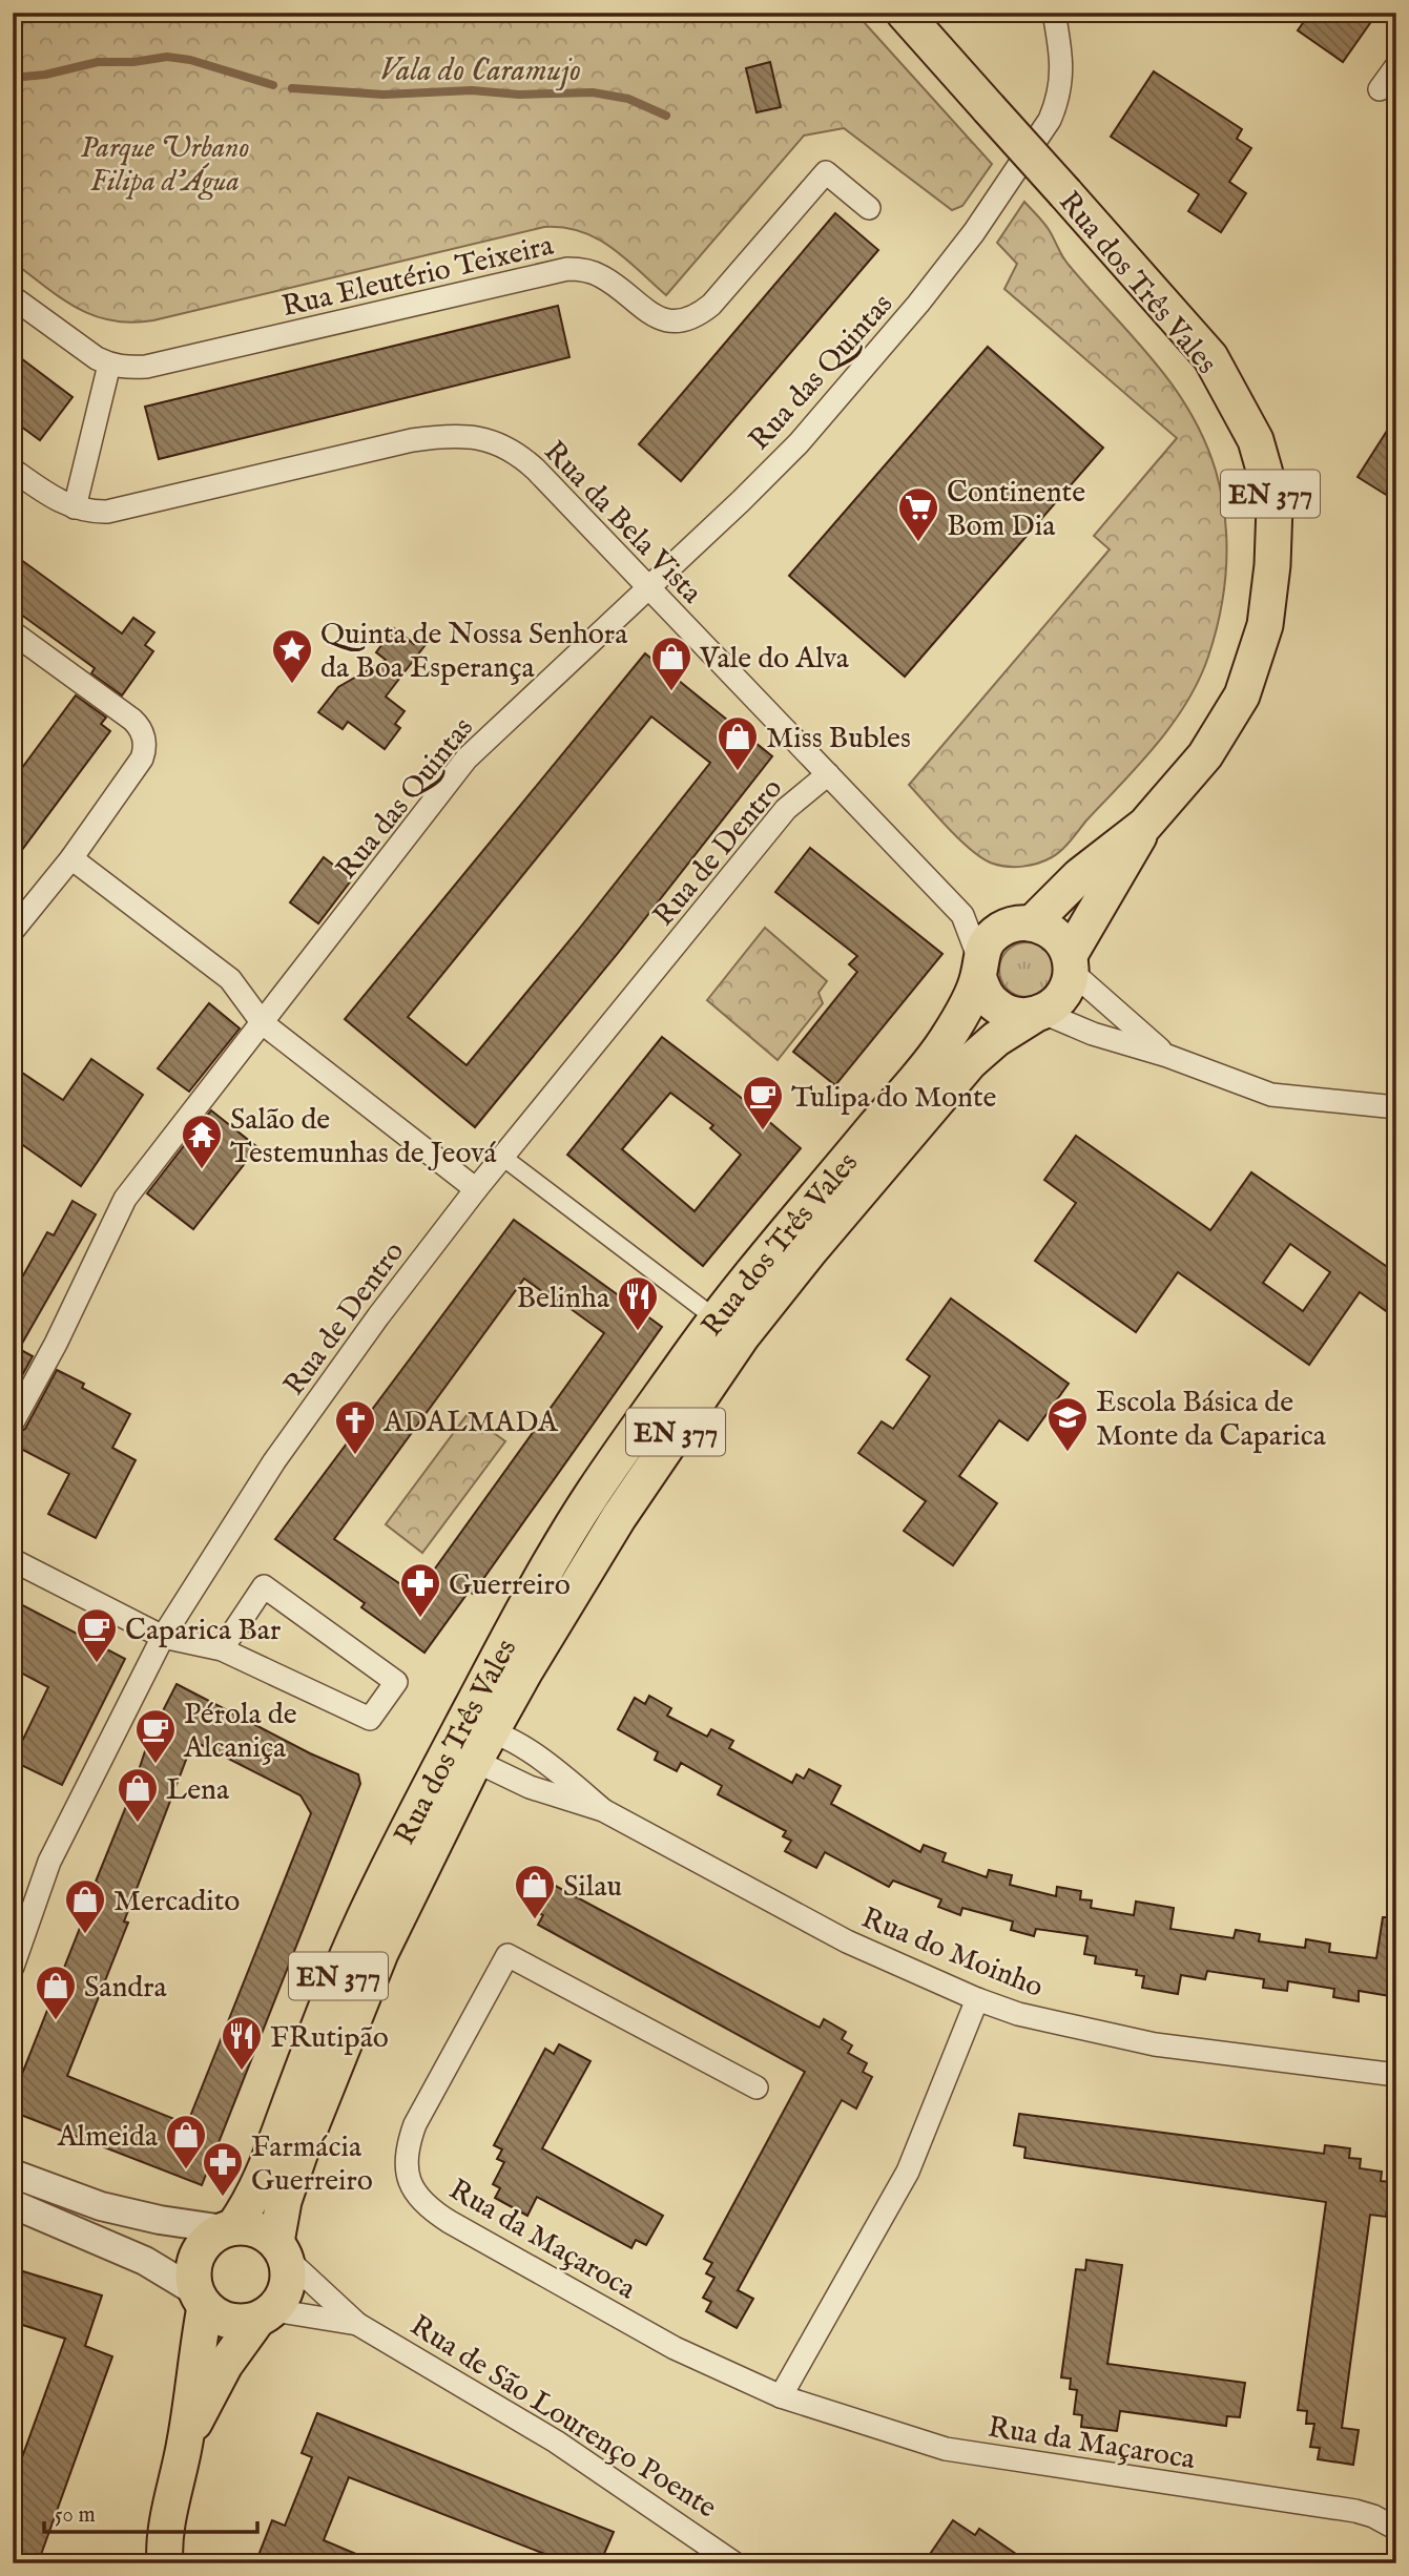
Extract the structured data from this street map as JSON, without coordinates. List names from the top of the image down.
{
  "streets": {
    "main road": ["Rua dos Três Vales", "EN 377"],
    "street": [
      "Rua Eleutério Teixeira",
      "Rua das Quintas",
      "Rua da Bela Vista",
      "Rua de Dentro",
      "Rua do Moinho",
      "Rua da Maçaroca",
      "Rua de São Lourenço Poente"
    ]
  },
  "crossings": [
    ["Rua dos Três Vales", "EN 377"],
    ["Rua dos Três Vales", "Rua da Bela Vista"],
    ["Rua dos Três Vales", "Rua do Moinho"],
    ["Rua dos Três Vales", "Rua de São Lourenço Poente"],
    ["Rua das Quintas", "Rua da Bela Vista"],
    ["EN 377", "Rua de São Lourenço Poente"],
    ["Rua da Bela Vista", "Rua de Dentro"]
  ],
  "water": ["Vala do Caramujo"],
  "parks": ["Parque Urbano Filipa d'Água"],
  "places": {
    "supermarket": ["Continente Bom Dia"],
    "place": ["Quinta de Nossa Senhora da Boa Esperança"],
    "shop": [
      "Vale do Alva",
      "Miss Bubles",
      "Lena",
      "Silau",
      "Mercadito",
      "Sandra",
      "Almeida"
    ],
    "cafe": ["Tulipa do Monte", "Caparica Bar", "Pérola de Alcaniça"],
    "temple": ["Salão de Testemunhas de Jeová"],
    "restaurant": ["Belinha", "FRutipão"],
    "school or university": ["Escola Básica de Monte da Caparica"],
    "church": ["ADALMADA"],
    "pharmacy": ["Guerreiro", "Farmácia Guerreiro"]
  },
  "scale_bar": "50 m"
}
